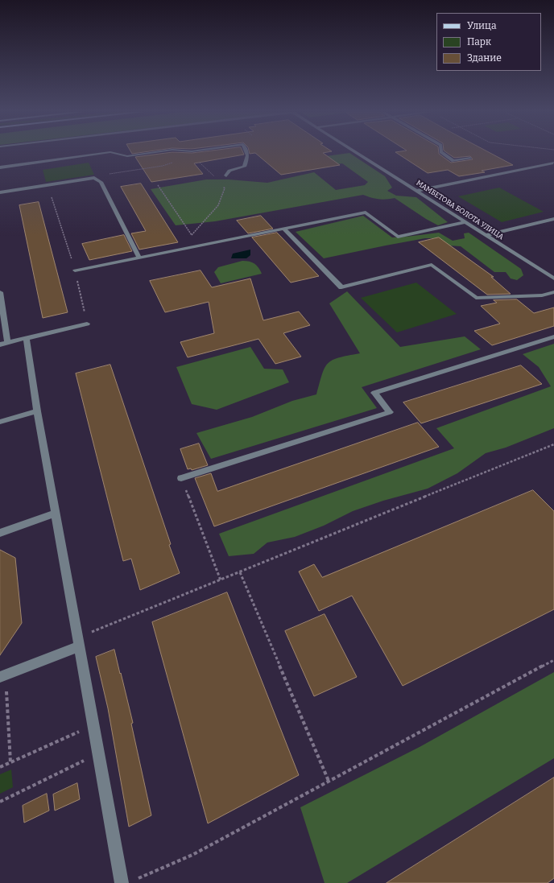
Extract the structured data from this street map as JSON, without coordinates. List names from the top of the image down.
{
  "streets": {
    "street": ["МАМБЕТОВА БОЛОТА УЛИЦА"]
  },
  "legend": ["Улица", "Парк", "Здание"]
}
